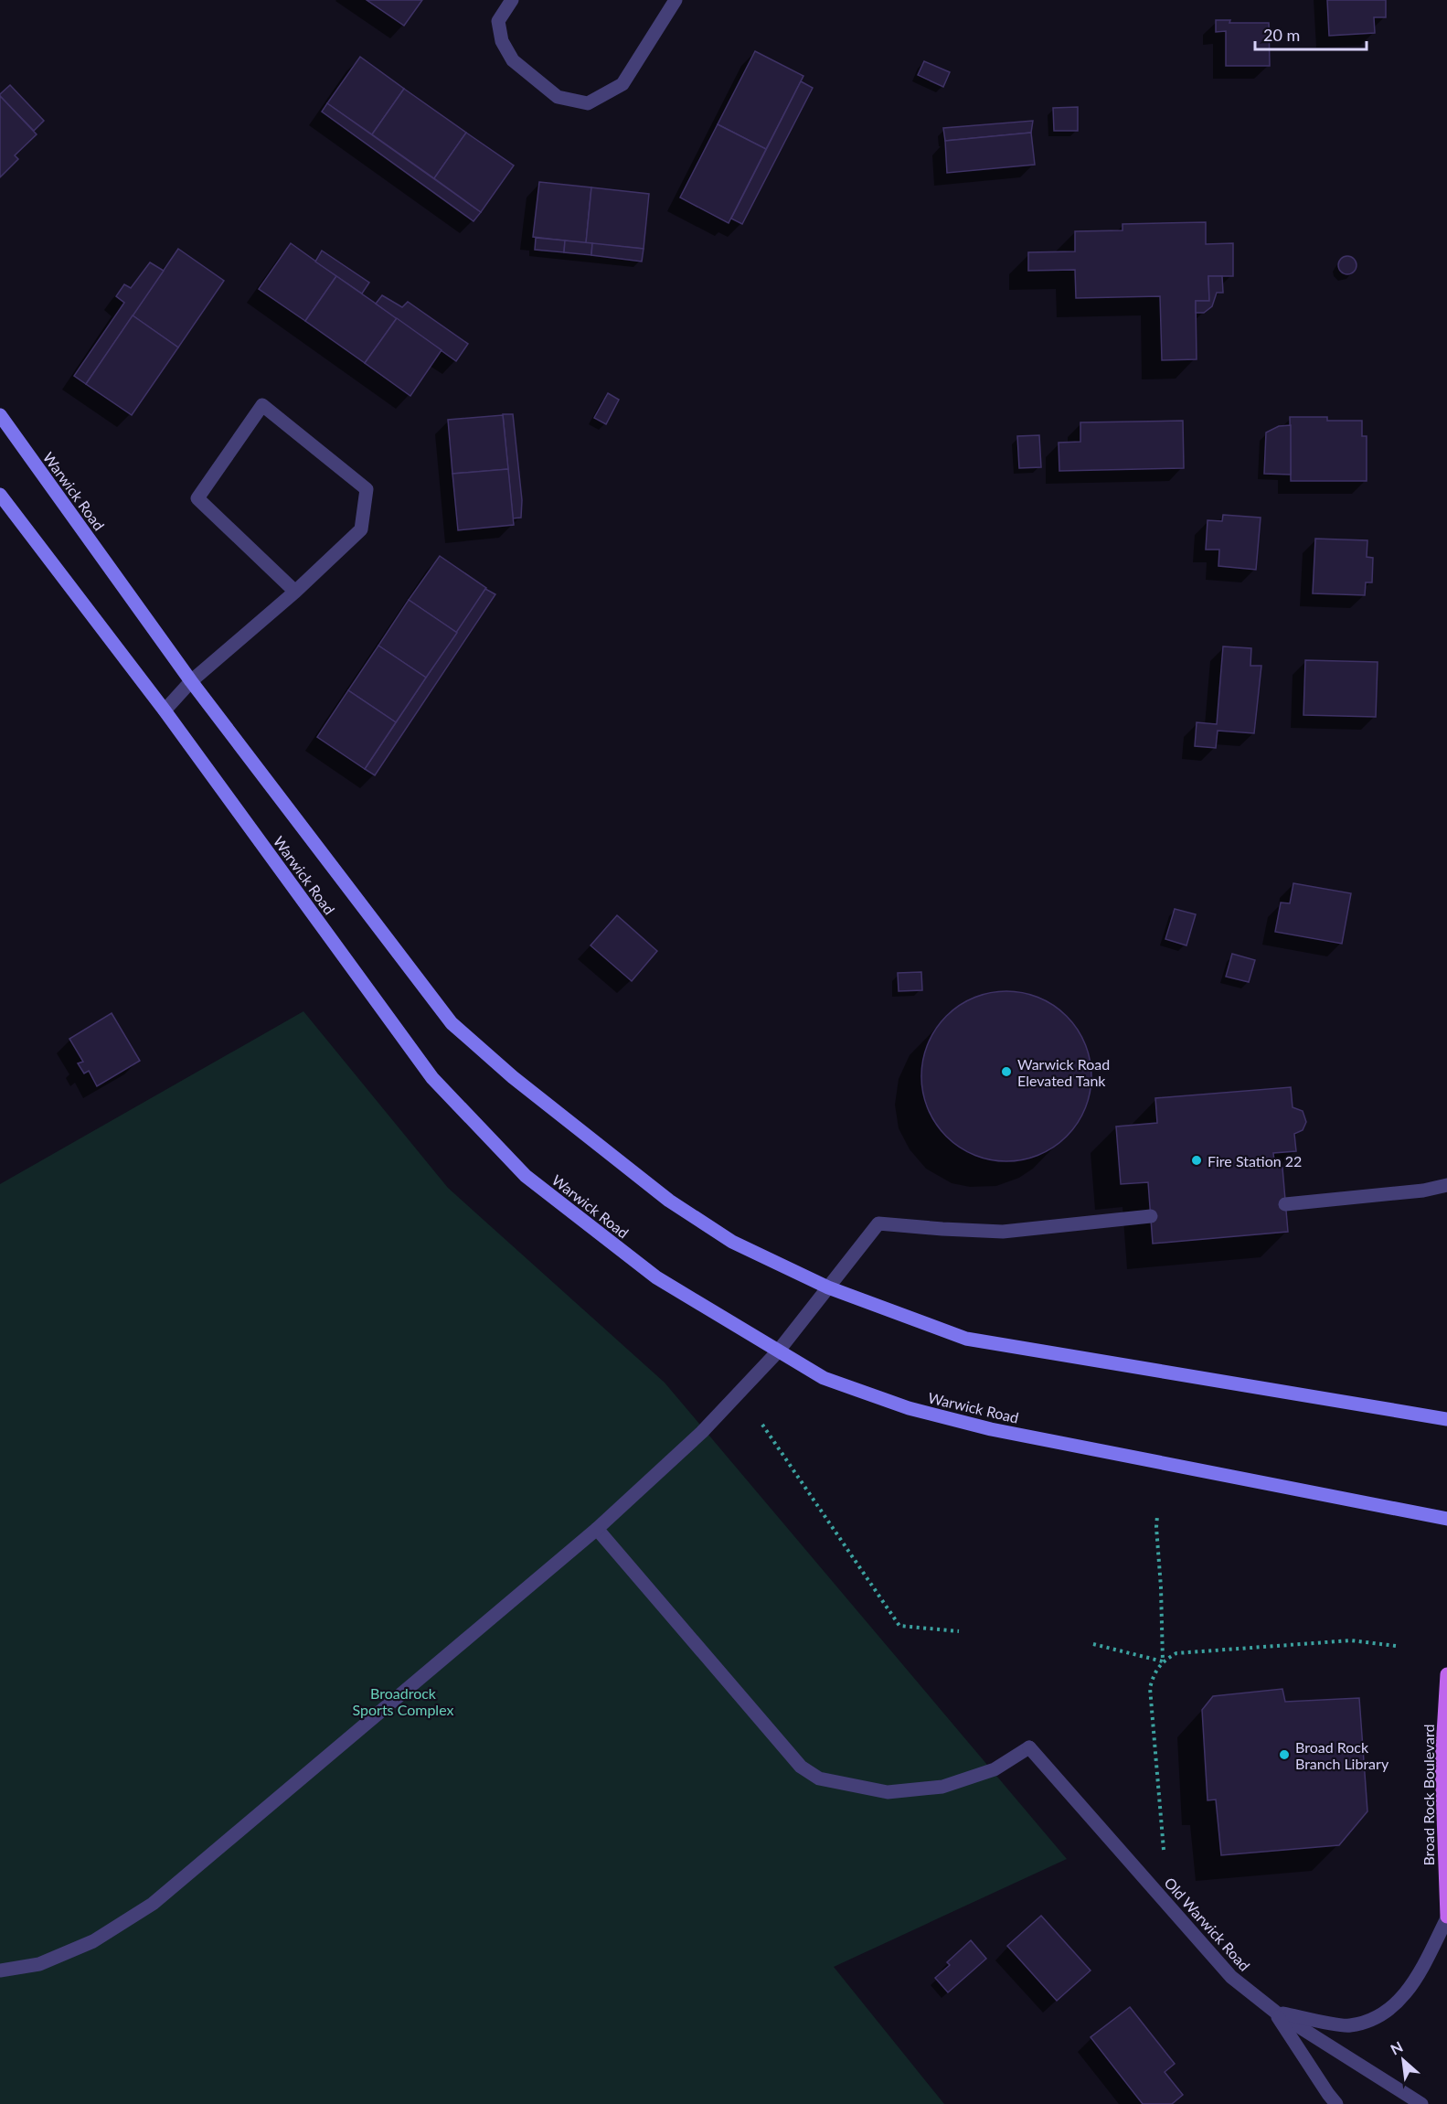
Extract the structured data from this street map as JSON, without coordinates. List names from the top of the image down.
{
  "streets": {
    "main road": ["Warwick Road", "Broad Rock Boulevard"],
    "street": ["Old Warwick Road"]
  },
  "parks": ["Broadrock Sports Complex"],
  "places": ["Warwick Road Elevated Tank", "Fire Station 22", "Broad Rock Branch Library"],
  "scale_bar": "20 m",
  "north": "top left"
}
